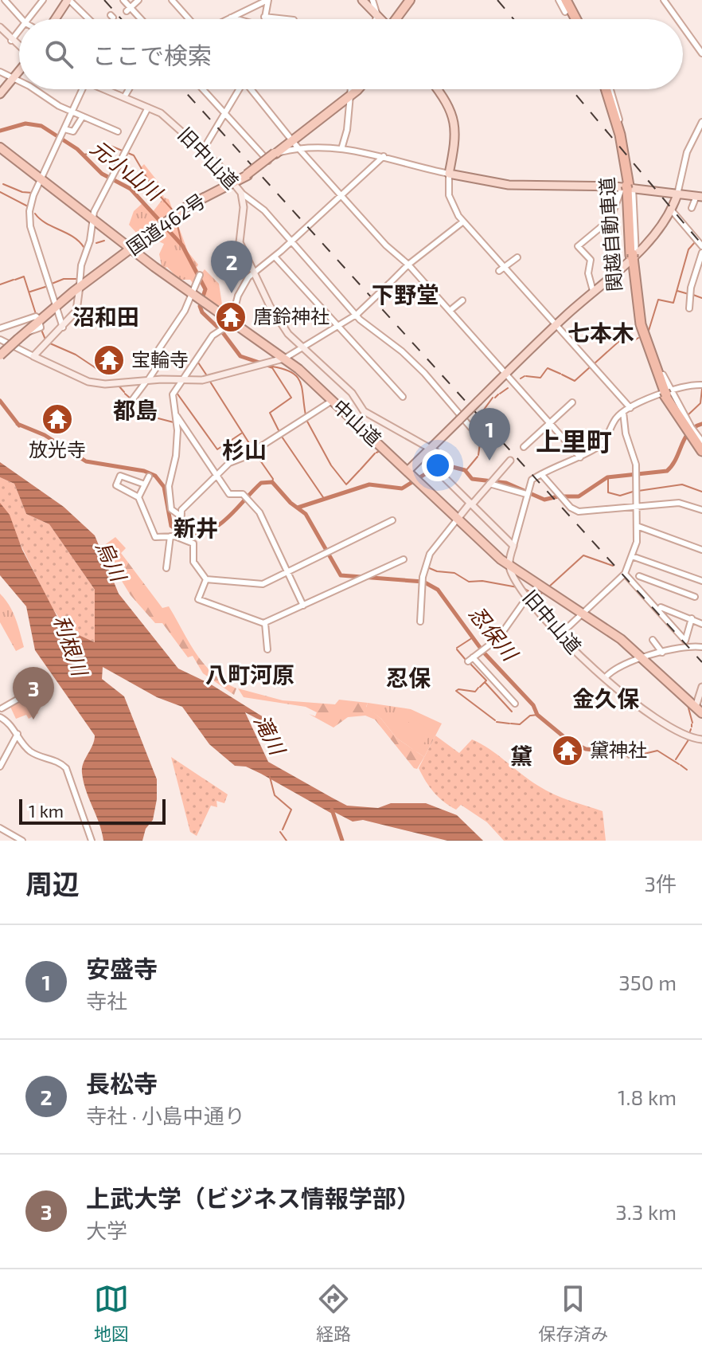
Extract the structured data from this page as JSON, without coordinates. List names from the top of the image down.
{
  "streets": {
    "highway": ["国道462号", "関越自動車道", "中山道"],
    "main road": ["旧中山道"]
  },
  "crossings": [
    ["旧中山道", "国道462号"],
    ["旧中山道", "中山道"],
    ["国道462号", "中山道"]
  ],
  "districts": [
    "下野堂",
    "沼和田",
    "七本木",
    "都島",
    "上里町",
    "杉山",
    "新井",
    "八町河原",
    "忍保",
    "金久保",
    "黛"
  ],
  "water": [
    "元小山川",
    "烏川",
    "忍保川",
    "利根川",
    "滝川"
  ],
  "places": {
    "temple": [
      "唐鈴神社",
      "宝輪寺",
      "放光寺",
      "黛神社"
    ]
  },
  "scale_bar": "1 km",
  "page": {
    "search": "ここで検索",
    "pins": ["2", "1", "3"],
    "scale": "1 km",
    "heading": ["周辺", "3件"],
    "list": [
      {
        "mark": "1",
        "name": "安盛寺",
        "note": "寺社",
        "value": "350 m"
      },
      {
        "mark": "2",
        "name": "長松寺",
        "note": "寺社 · 小島中通り",
        "value": "1.8 km"
      },
      {
        "mark": "3",
        "name": "上武大学（ビジネス情報学部）",
        "note": "大学",
        "value": "3.3 km"
      }
    ],
    "nav": ["地図", "経路", "保存済み"]
  }
}
